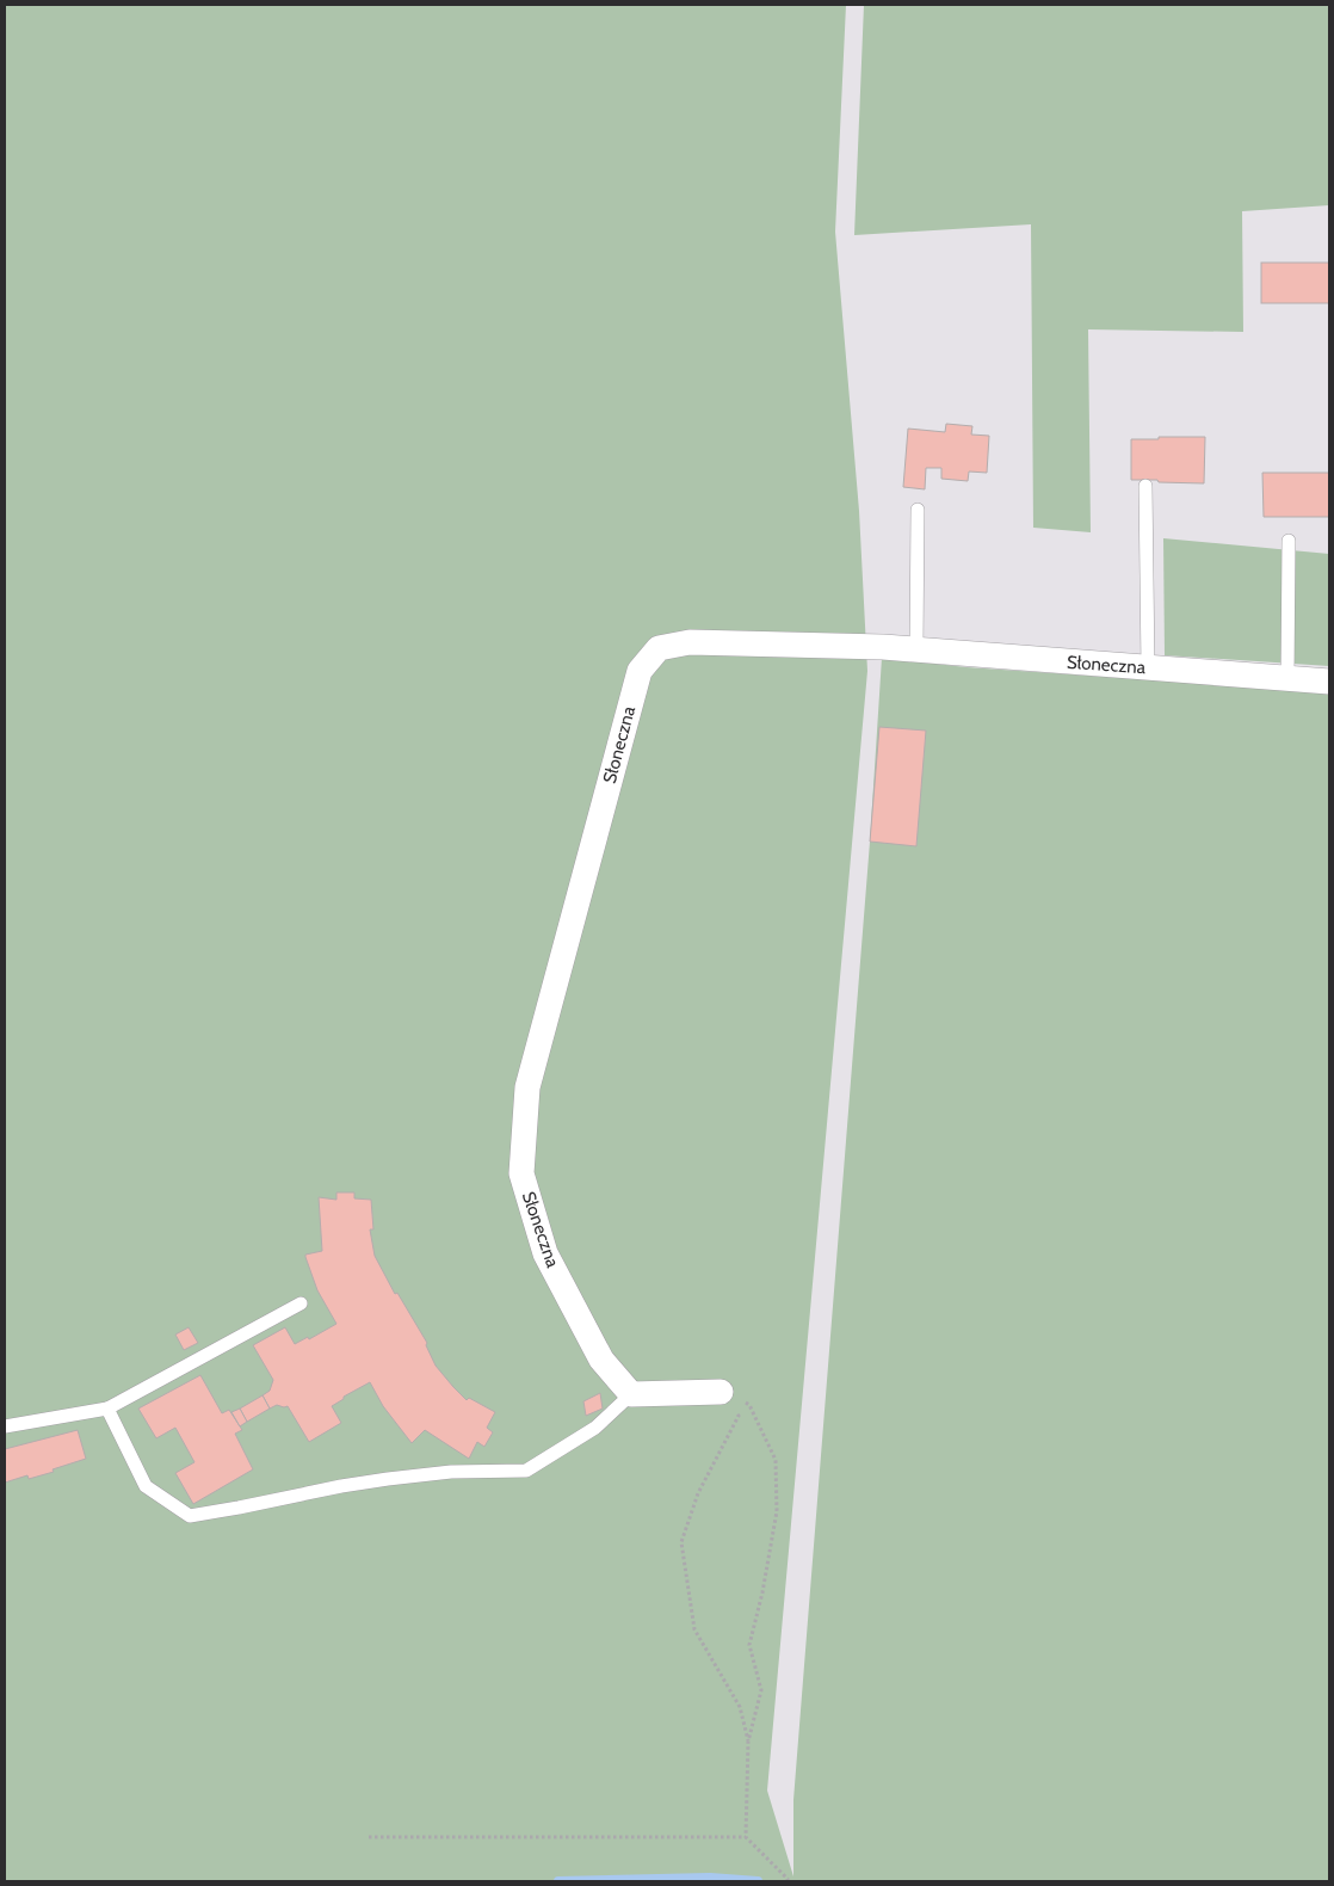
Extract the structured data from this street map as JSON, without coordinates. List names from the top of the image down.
{
  "streets": {
    "street": ["Słoneczna"]
  }
}
